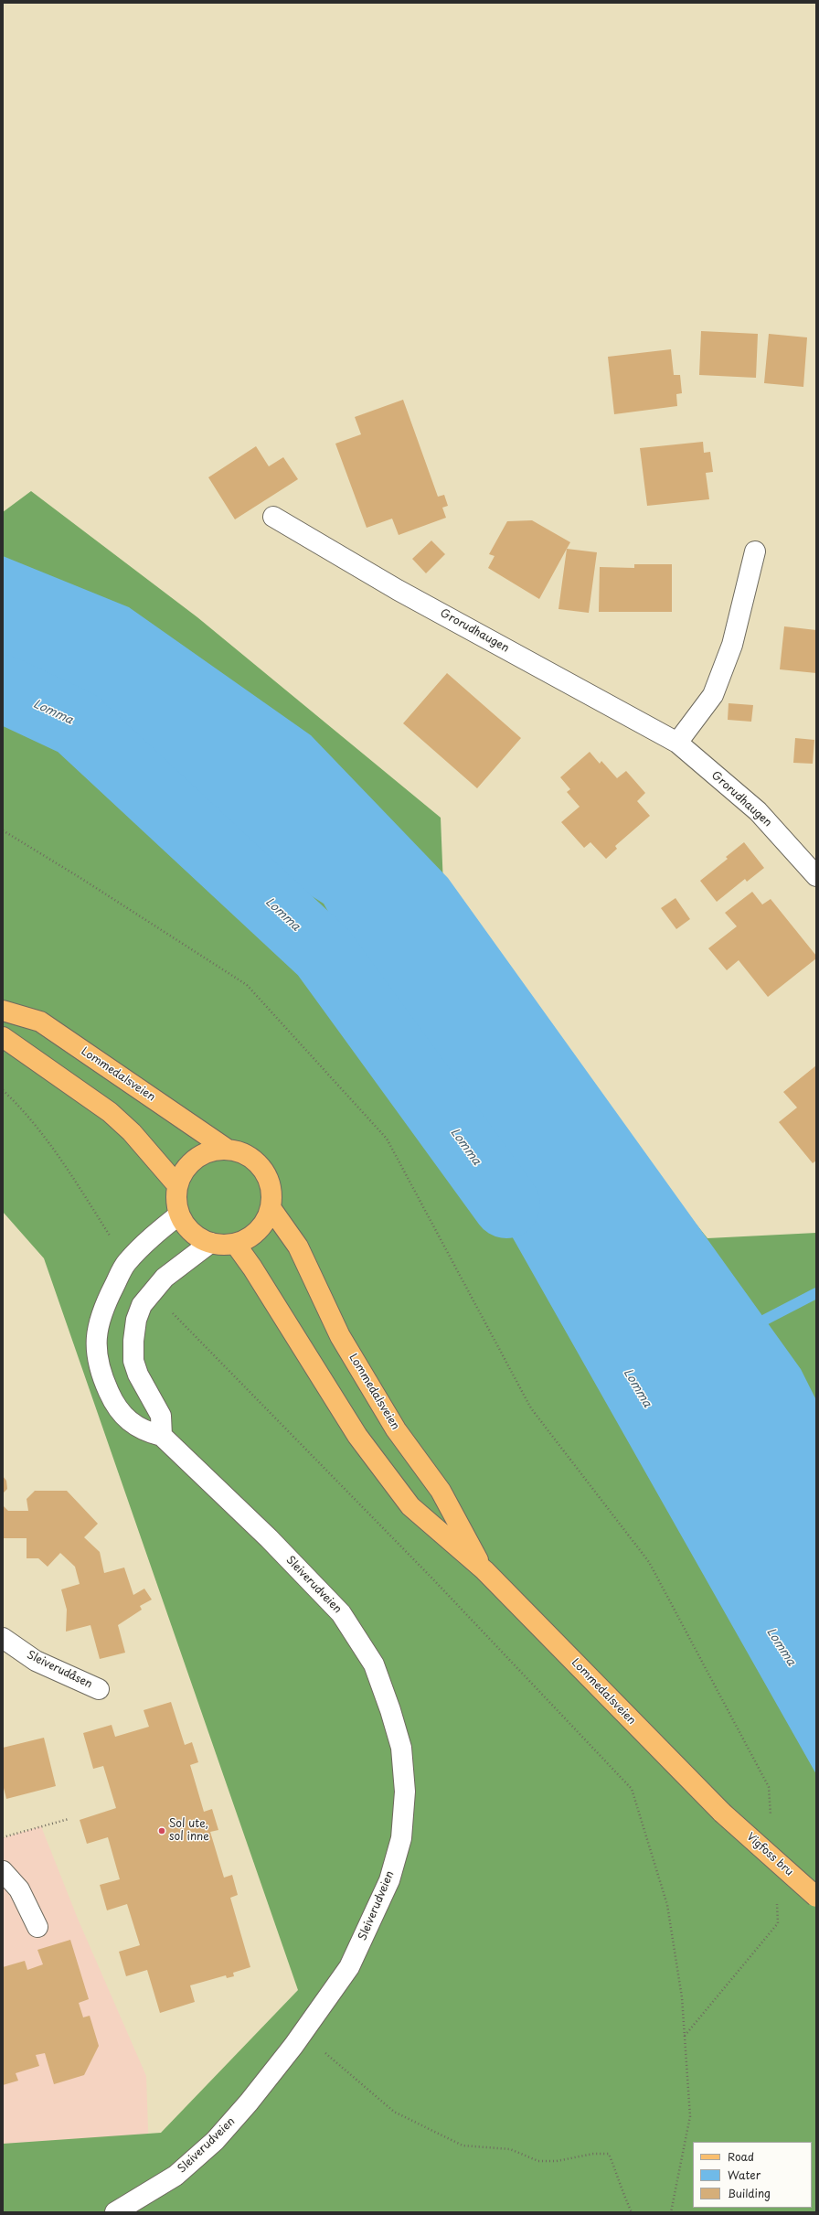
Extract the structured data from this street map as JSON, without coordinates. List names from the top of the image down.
{
  "streets": {
    "main road": ["Lommedalsveien", "Vigfoss bru"],
    "street": ["Grorudhaugen", "Sleiverudveien", "Sleiverudåsen"]
  },
  "crossings": [
    ["Lommedalsveien", "Vigfoss bru"]
  ],
  "water": ["Lomma"],
  "places": ["Sol ute, sol inne"],
  "legend": ["Road", "Water", "Building"]
}
